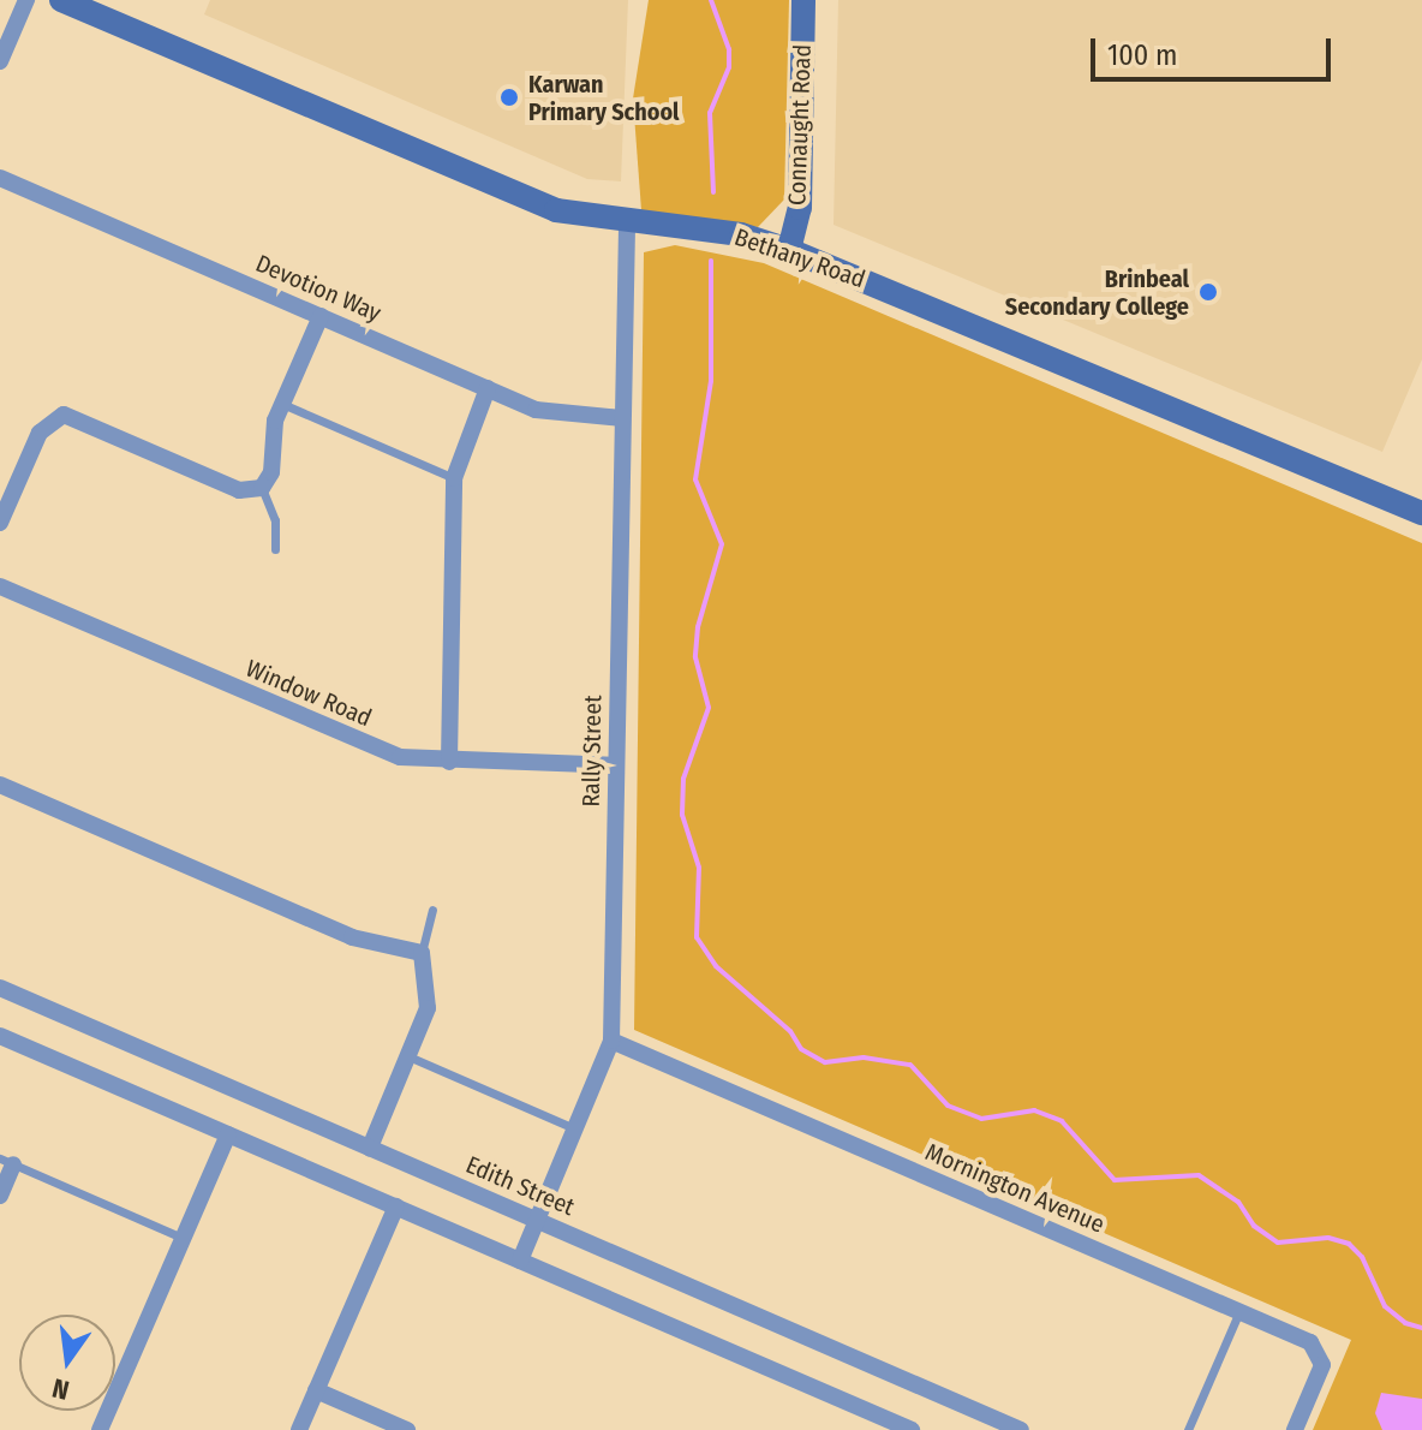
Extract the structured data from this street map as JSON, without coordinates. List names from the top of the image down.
{
  "streets": {
    "street": [
      "Connaught Road",
      "Bethany Road",
      "Devotion Way",
      "Window Road",
      "Rally Street",
      "Edith Street",
      "Mornington Avenue"
    ]
  },
  "crossings": [
    ["Connaught Road", "Bethany Road"],
    ["Bethany Road", "Rally Street"],
    ["Devotion Way", "Rally Street"],
    ["Window Road", "Rally Street"],
    ["Rally Street", "Edith Street"],
    ["Rally Street", "Mornington Avenue"]
  ],
  "places": ["Karwan Primary School", "Brinbeal Secondary College"],
  "scale_bar": "100 m",
  "north": "bottom"
}
